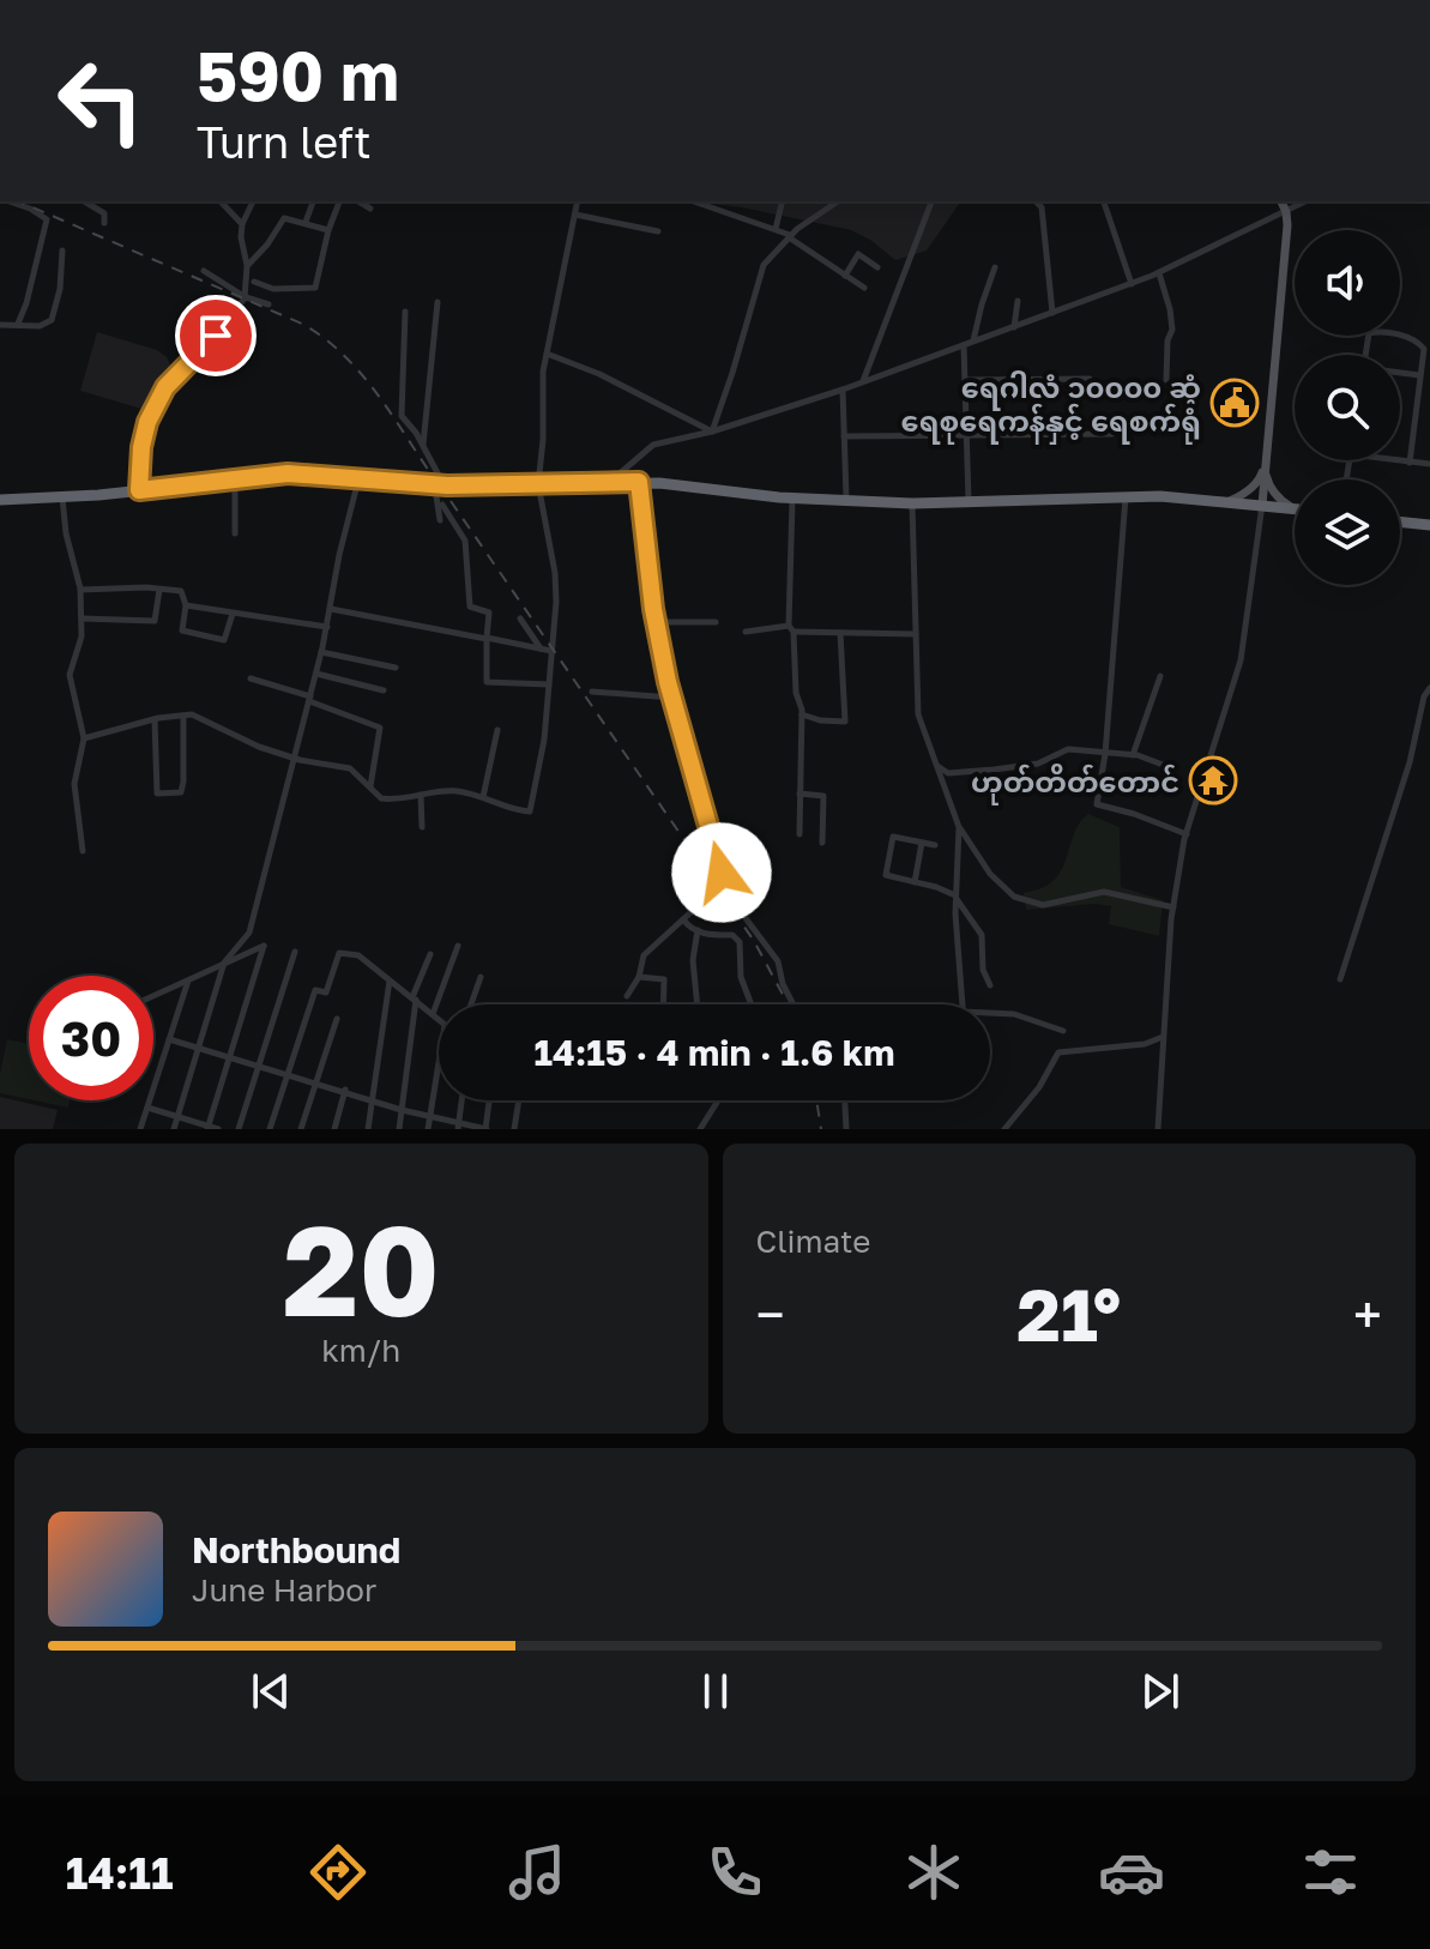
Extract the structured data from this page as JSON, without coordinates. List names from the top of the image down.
{
  "places": {
    "public building": ["ရေဂါလံ ၁၀၀၀၀ ဆံ့ ရေစုရေကန်နှင့် ရေစက်ရုံ"],
    "temple": ["ဟုတ်တိတ်တောင်"]
  },
  "page": {
    "turn": ["590 m", "Turn left"],
    "limit": "30",
    "trip": "14:15 · 4 min · 1.6 km",
    "tile": [
      ["20", "km/h"],
      "Climate"
    ],
    "heat": ["−", "21°", "+"],
    "song": ["Northbound", "June Harbor"],
    "tabs": "14:11"
  }
}
